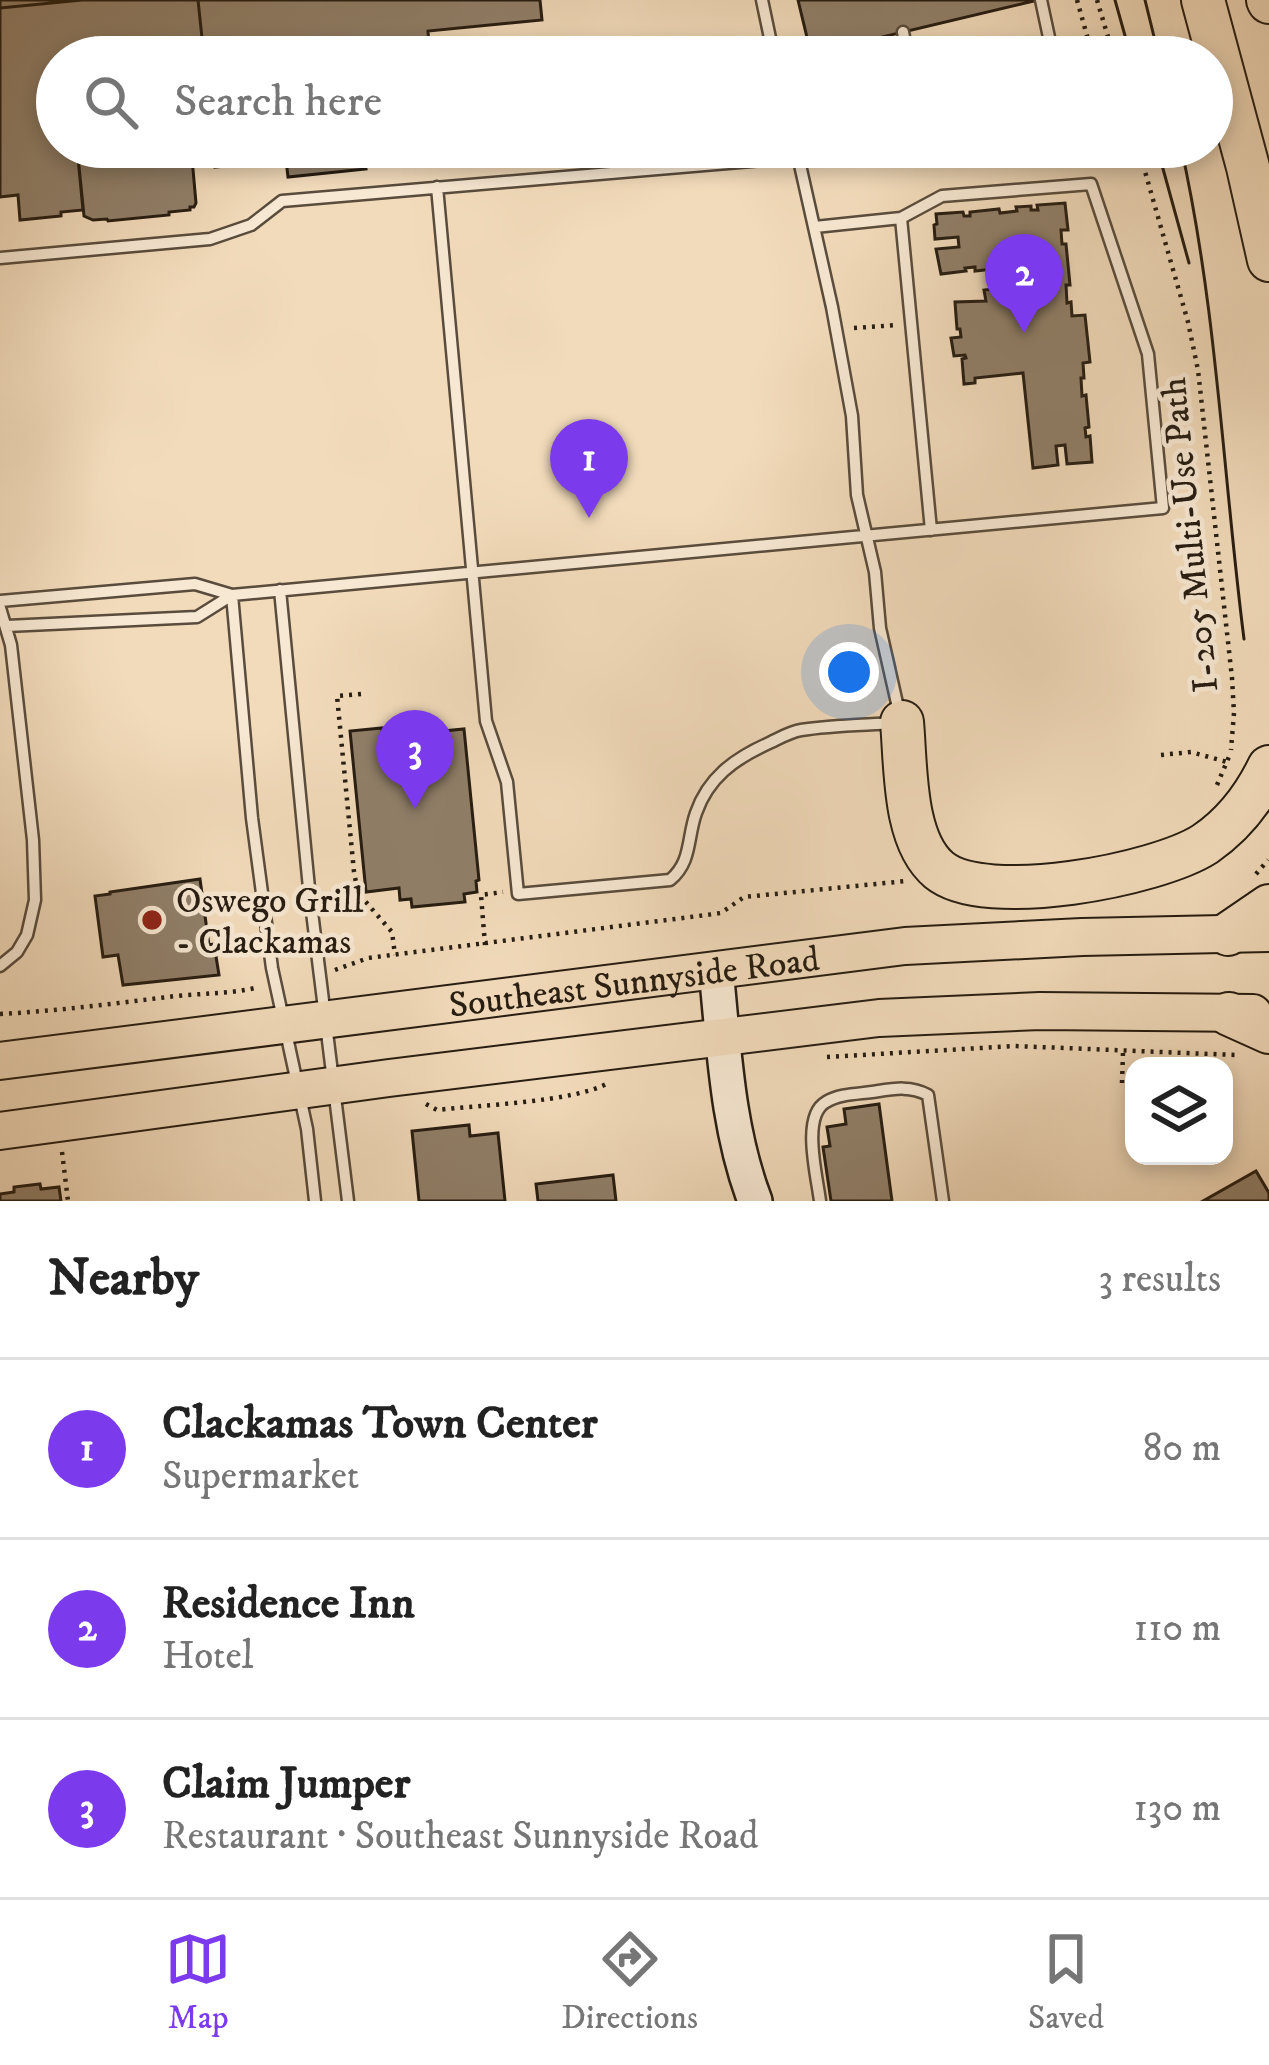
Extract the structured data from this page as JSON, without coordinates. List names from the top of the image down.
{
  "streets": {
    "main road": ["Southeast Sunnyside Road"],
    "path": ["I-205 Multi-Use Path"]
  },
  "places": ["Oswego Grill - Clackamas"],
  "page": {
    "search": "Search here",
    "pins": ["2", "1", "3"],
    "heading": ["Nearby", "3 results"],
    "list": [
      {
        "mark": "1",
        "name": "Clackamas Town Center",
        "note": "Supermarket",
        "value": "80 m"
      },
      {
        "mark": "2",
        "name": "Residence Inn",
        "note": "Hotel",
        "value": "110 m"
      },
      {
        "mark": "3",
        "name": "Claim Jumper",
        "note": "Restaurant · Southeast Sunnyside Road",
        "value": "130 m"
      }
    ],
    "nav": ["Map", "Directions", "Saved"]
  }
}
